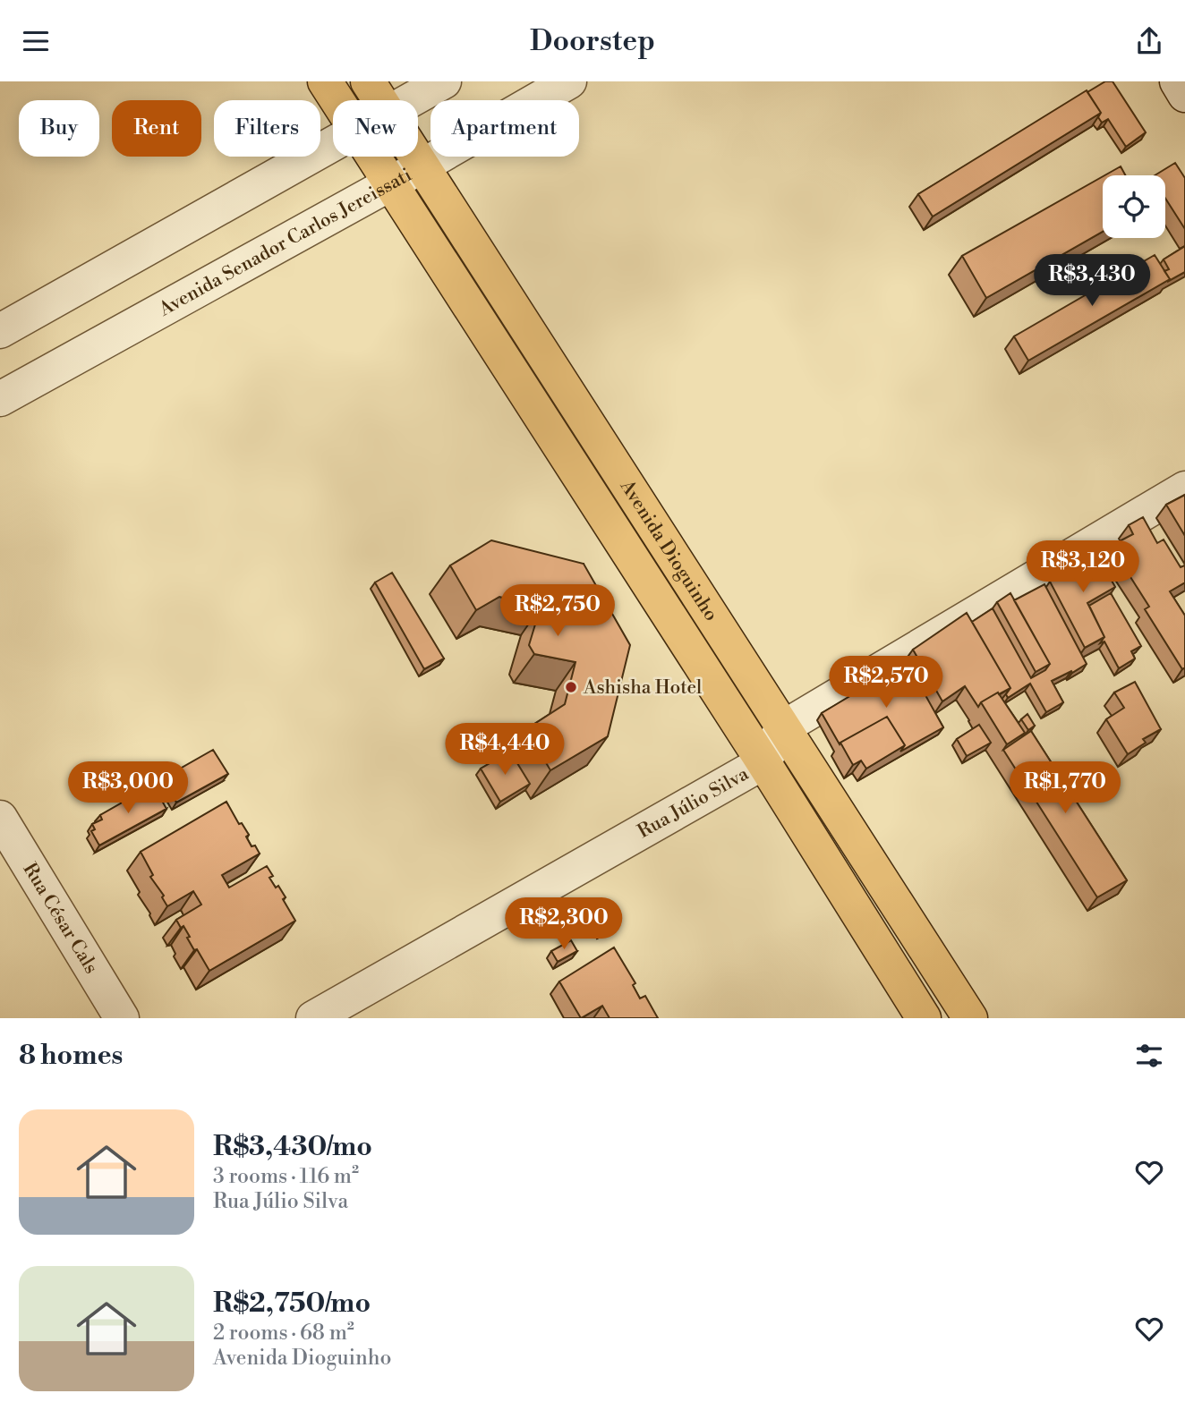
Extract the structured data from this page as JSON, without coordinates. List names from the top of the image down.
{
  "streets": {
    "main road": ["Avenida Dioguinho"],
    "street": ["Avenida Senador Carlos Jereissati", "Rua Júlio Silva", "Rua César Cals"]
  },
  "crossings": [
    ["Avenida Senador Carlos Jereissati", "Avenida Dioguinho"],
    ["Avenida Dioguinho", "Rua Júlio Silva"]
  ],
  "places": ["Ashisha Hotel"],
  "page": {
    "header": "Doorstep",
    "chip": [
      "Buy",
      "Rent",
      "Filters",
      "New",
      "Apartment"
    ],
    "price": [
      "R$3,430",
      "R$3,120",
      "R$2,750",
      "R$2,570",
      "R$4,440",
      "R$3,000",
      "R$1,770",
      "R$2,300"
    ],
    "heading": "8 homes",
    "list": [
      {
        "name": "R$3,430/mo",
        "note": "3 rooms · 116 m² · Rua Júlio Silva"
      },
      {
        "name": "R$2,750/mo",
        "note": "2 rooms · 68 m² · Avenida Dioguinho"
      }
    ]
  }
}
